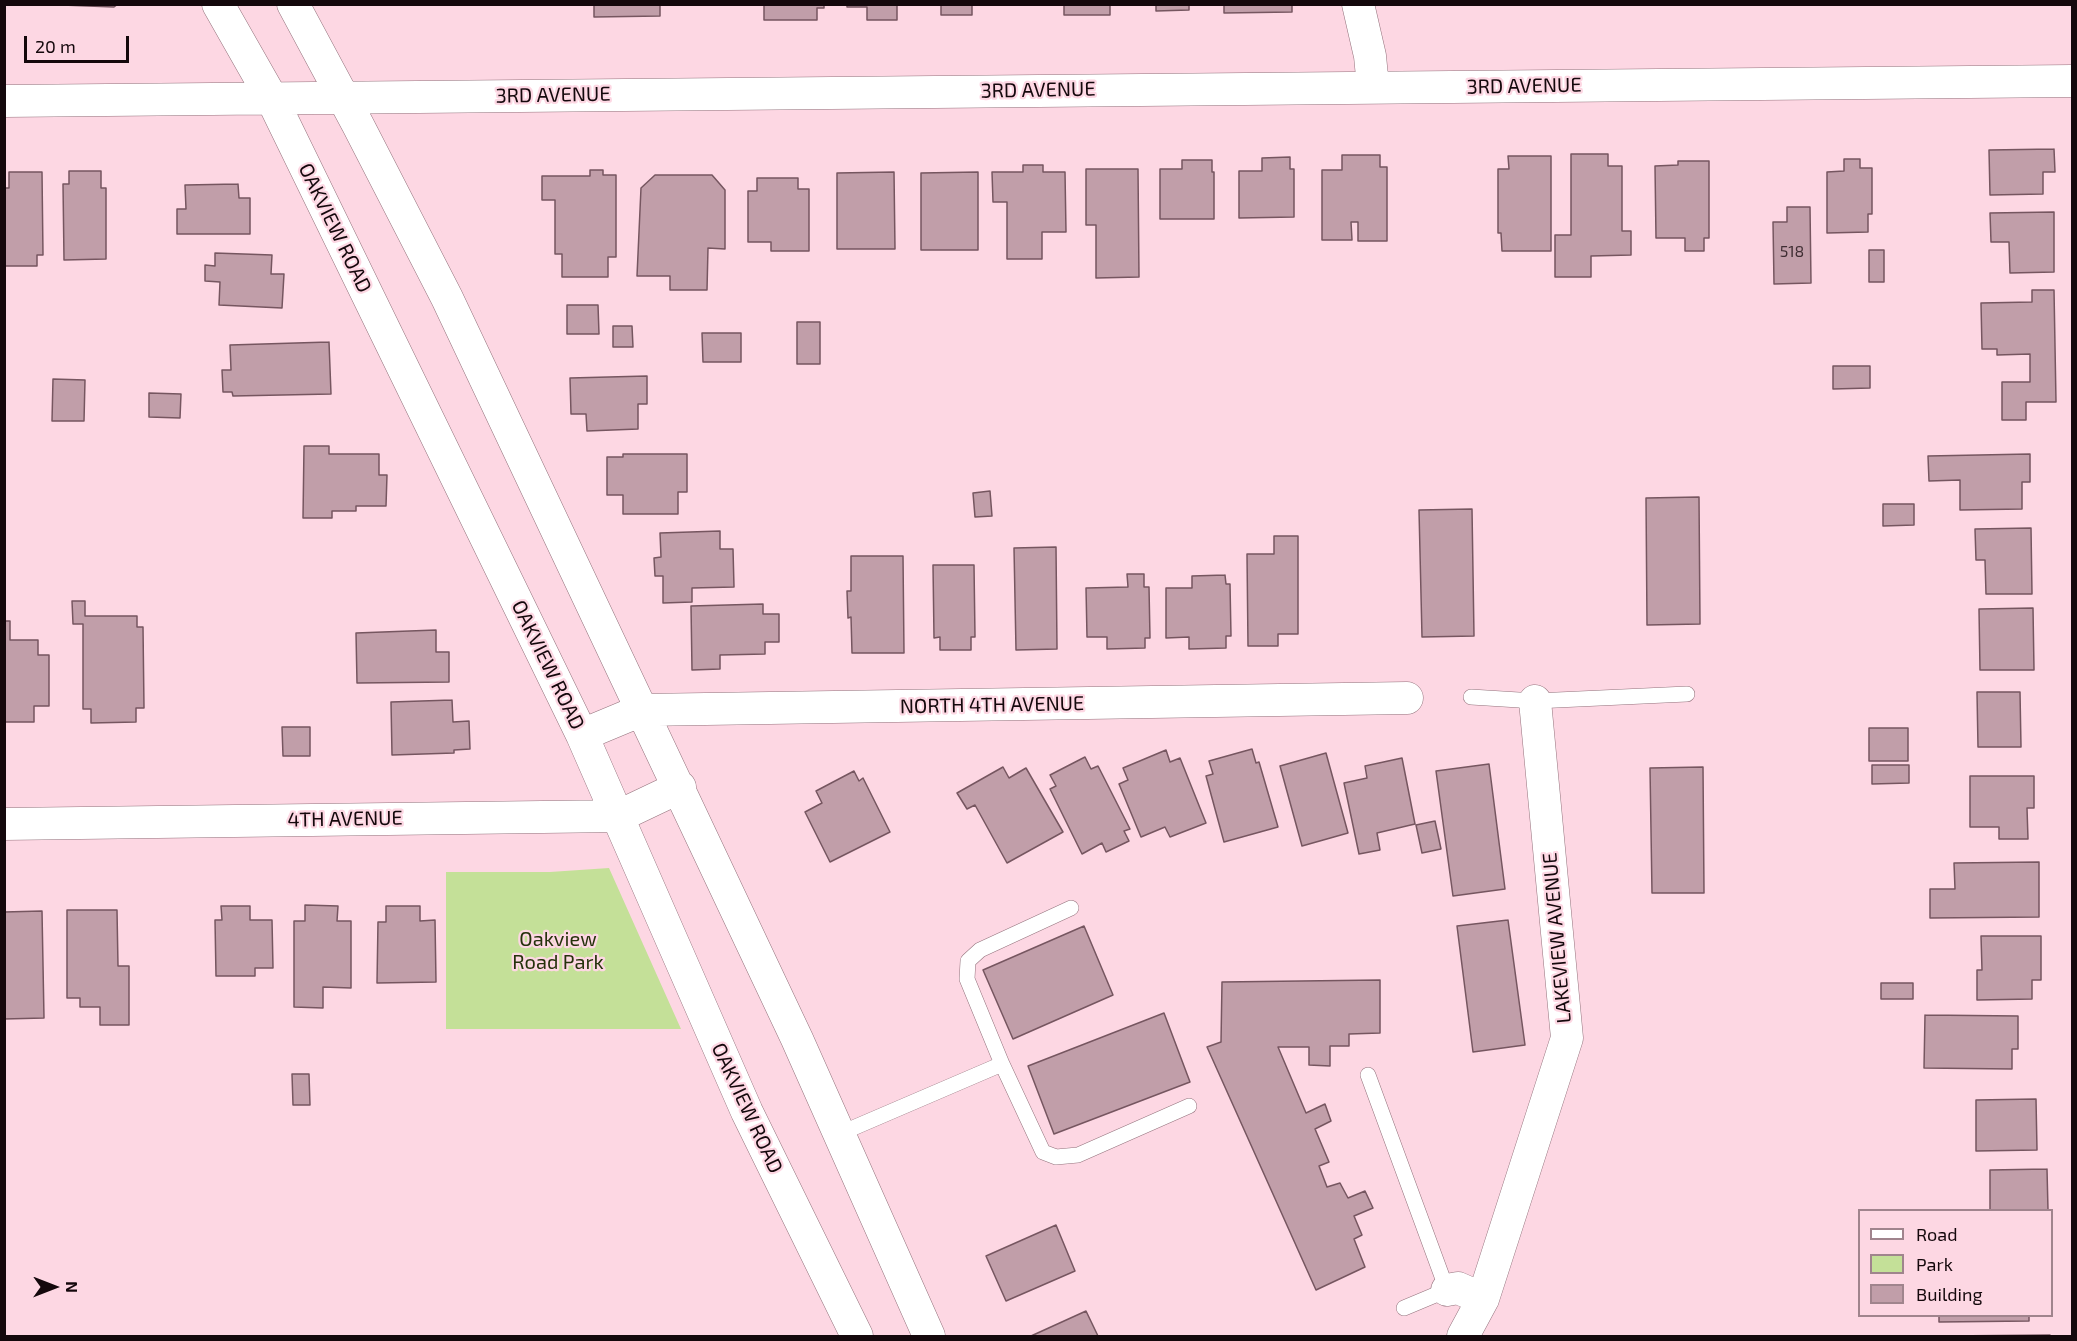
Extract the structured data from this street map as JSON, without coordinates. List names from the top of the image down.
{
  "streets": {
    "street": [
      "3RD AVENUE",
      "OAKVIEW ROAD",
      "NORTH 4TH AVENUE",
      "4TH AVENUE",
      "LAKEVIEW AVENUE"
    ]
  },
  "crossings": [
    ["3RD AVENUE", "OAKVIEW ROAD"],
    ["OAKVIEW ROAD", "NORTH 4TH AVENUE"],
    ["OAKVIEW ROAD", "4TH AVENUE"]
  ],
  "parks": ["Oakview Road Park"],
  "house_numbers": ["518"],
  "legend": ["Road", "Park", "Building"],
  "scale_bar": "20 m",
  "north": "right"
}
